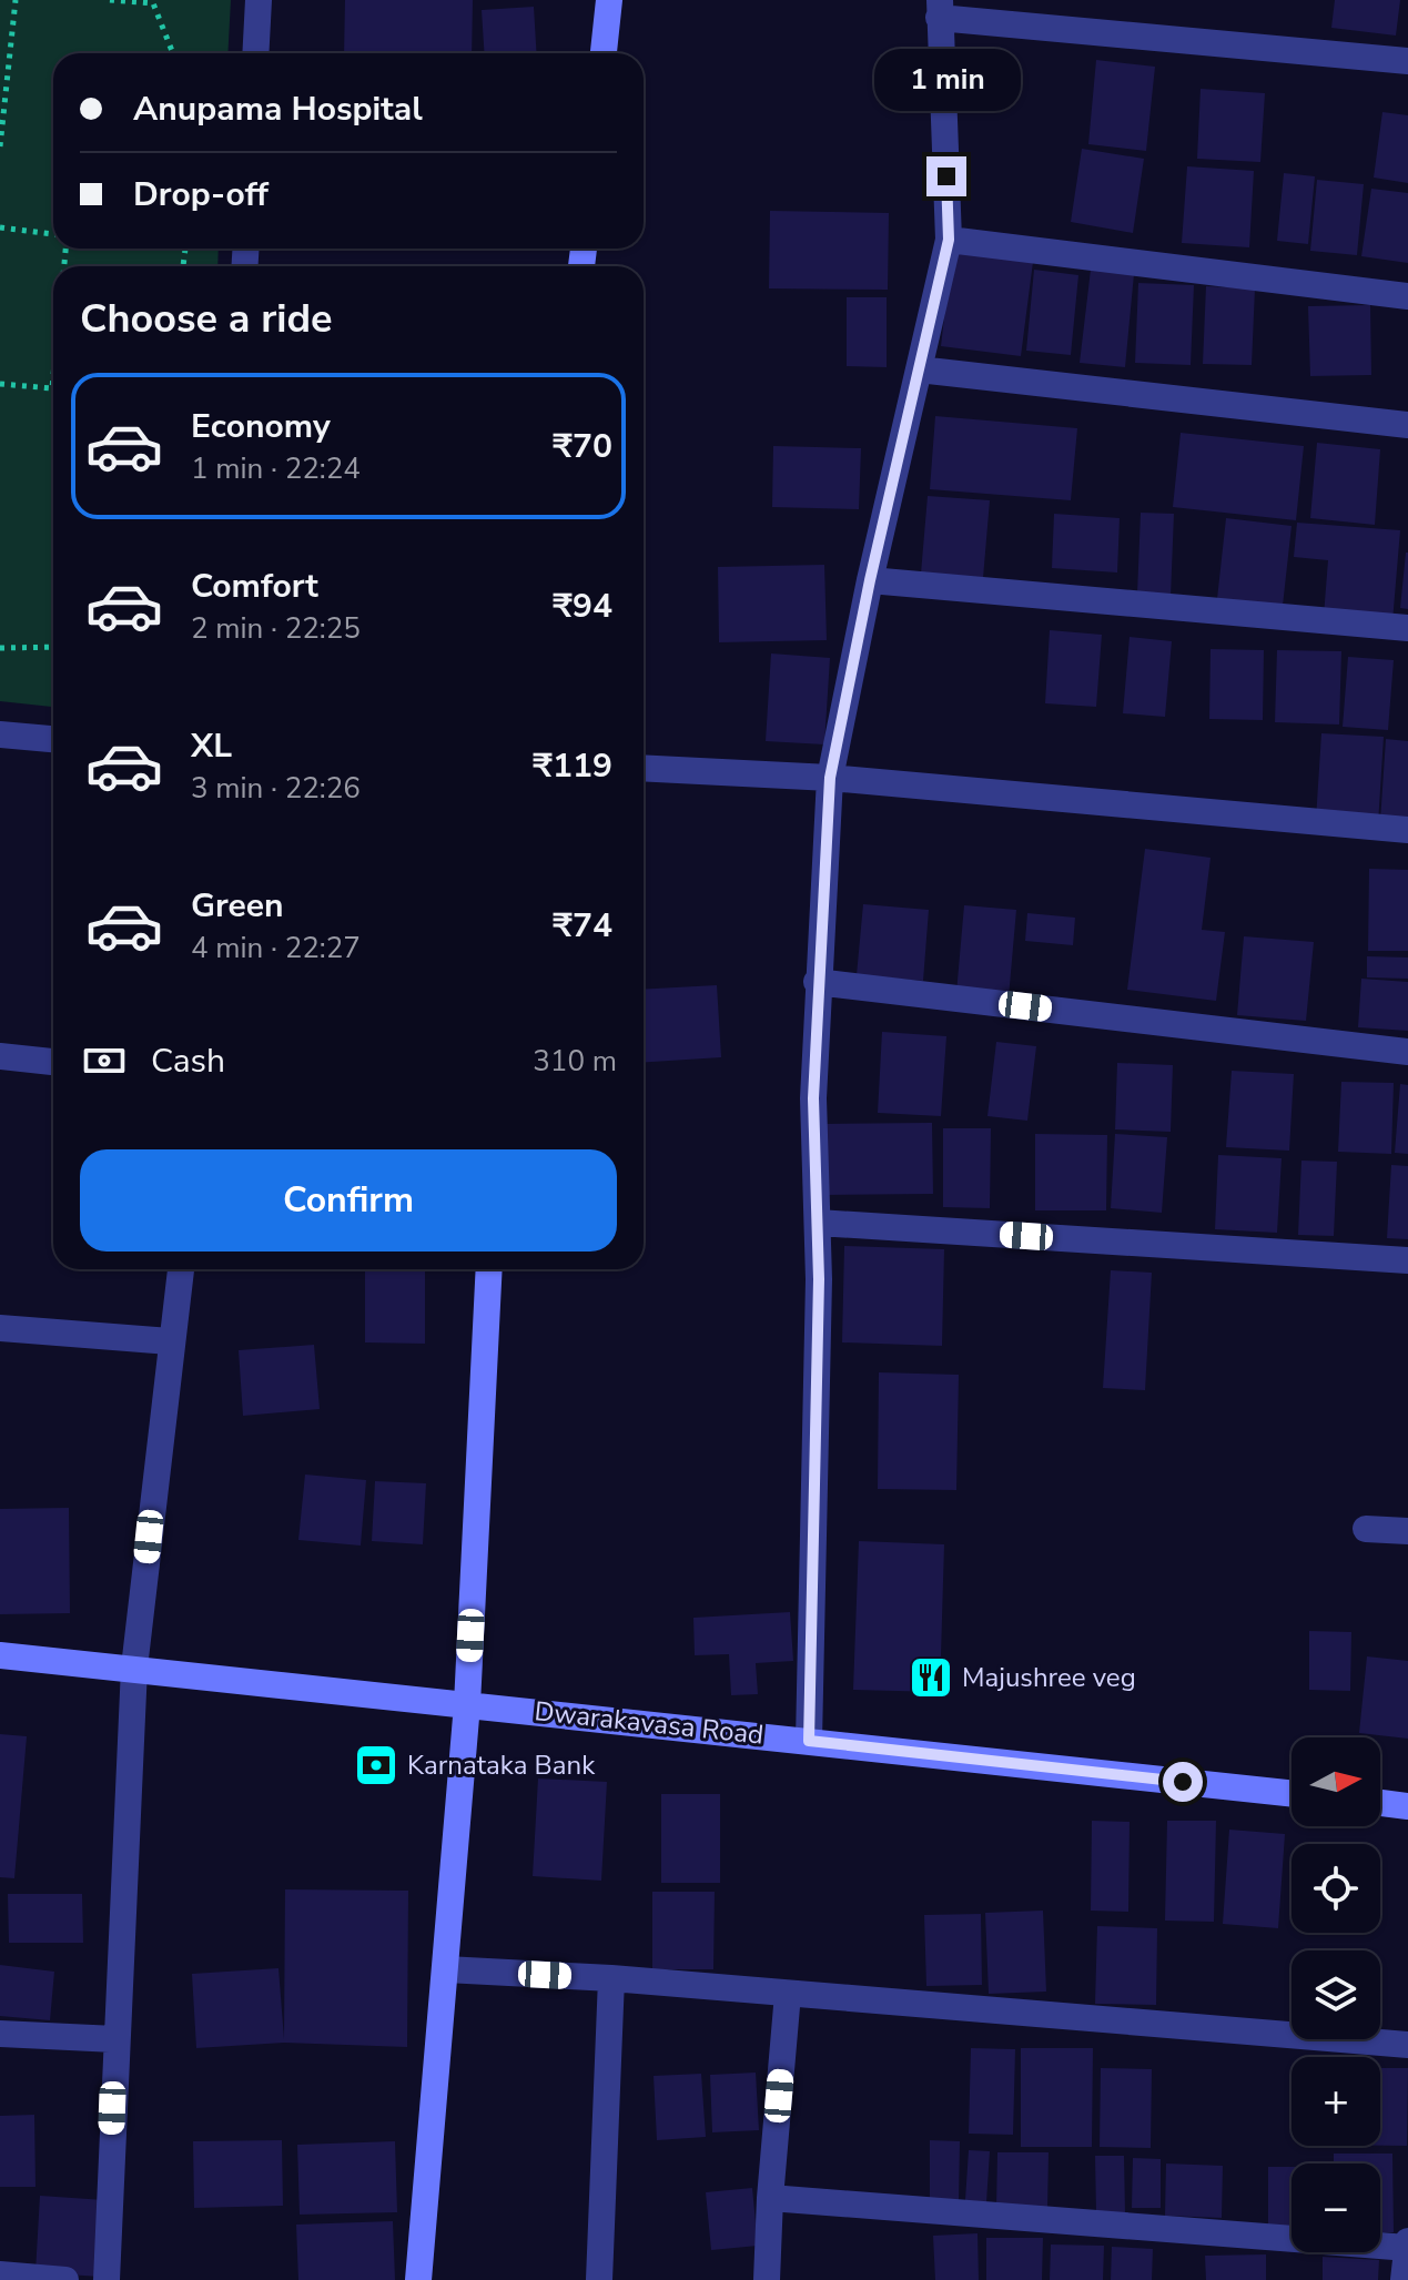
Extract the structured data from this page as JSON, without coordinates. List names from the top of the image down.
{
  "streets": {
    "street": ["Dwarakavasa Road"]
  },
  "places": {
    "restaurant": ["Majushree veg"],
    "bank": ["Karnataka Bank"]
  },
  "north": "right",
  "page": {
    "bubble": "1 min",
    "banner": ["Anupama Hospital", "Drop-off"],
    "heading": "Choose a ride",
    "list": [
      {
        "name": "Economy",
        "note": "1 min · 22:24",
        "value": "₹70"
      },
      {
        "name": "Comfort",
        "note": "2 min · 22:25",
        "value": "₹94"
      },
      {
        "name": "XL",
        "note": "3 min · 22:26",
        "value": "₹119"
      },
      {
        "name": "Green",
        "note": "4 min · 22:27",
        "value": "₹74"
      }
    ],
    "pay": ["Cash", "310 m"],
    "buttons": "Confirm",
    "map_buttons": ["+", "−"]
  }
}
